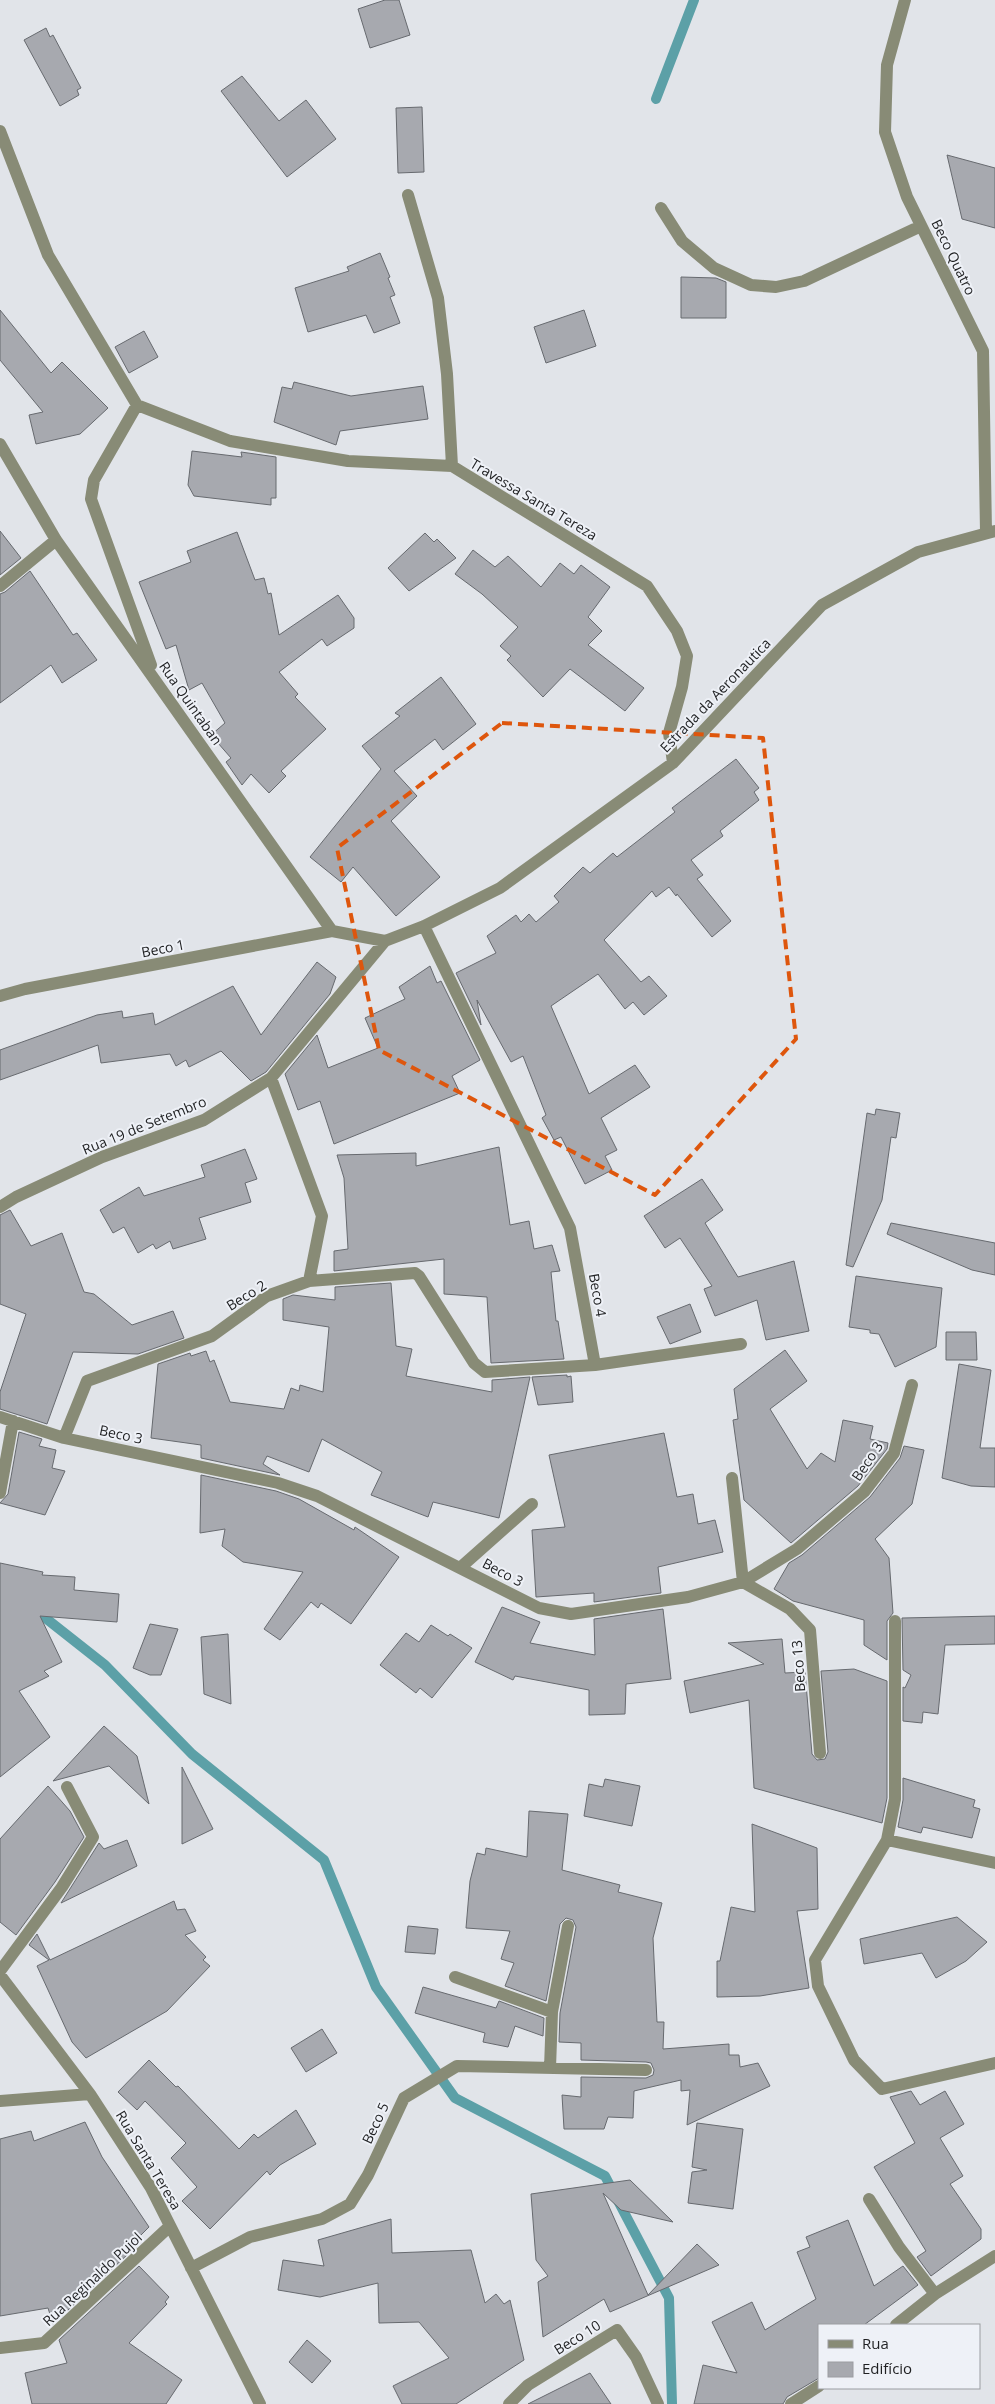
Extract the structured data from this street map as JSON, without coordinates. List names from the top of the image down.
{
  "streets": {
    "street": [
      "Beco Quatro",
      "Travessa Santa Tereza",
      "Estrada da Aeronautica",
      "Rua Quintaban",
      "Beco 1",
      "Rua 19 de Setembro",
      "Beco 2",
      "Beco 4",
      "Beco 3",
      "Beco 13",
      "Beco 5",
      "Rua Santa Teresa",
      "Rua Reginaldo Pujol",
      "Beco 10"
    ]
  },
  "crossings": [
    ["Beco Quatro", "Estrada da Aeronautica"],
    ["Travessa Santa Tereza", "Estrada da Aeronautica"],
    ["Estrada da Aeronautica", "Rua 19 de Setembro"],
    ["Estrada da Aeronautica", "Beco 4"],
    ["Rua Quintaban", "Beco 1"],
    ["Beco 2", "Beco 3"],
    ["Beco 3", "Beco 13"],
    ["Beco 5", "Rua Santa Teresa"],
    ["Rua Santa Teresa", "Rua Reginaldo Pujol"]
  ],
  "legend": ["Rua", "Edifício"]
}
